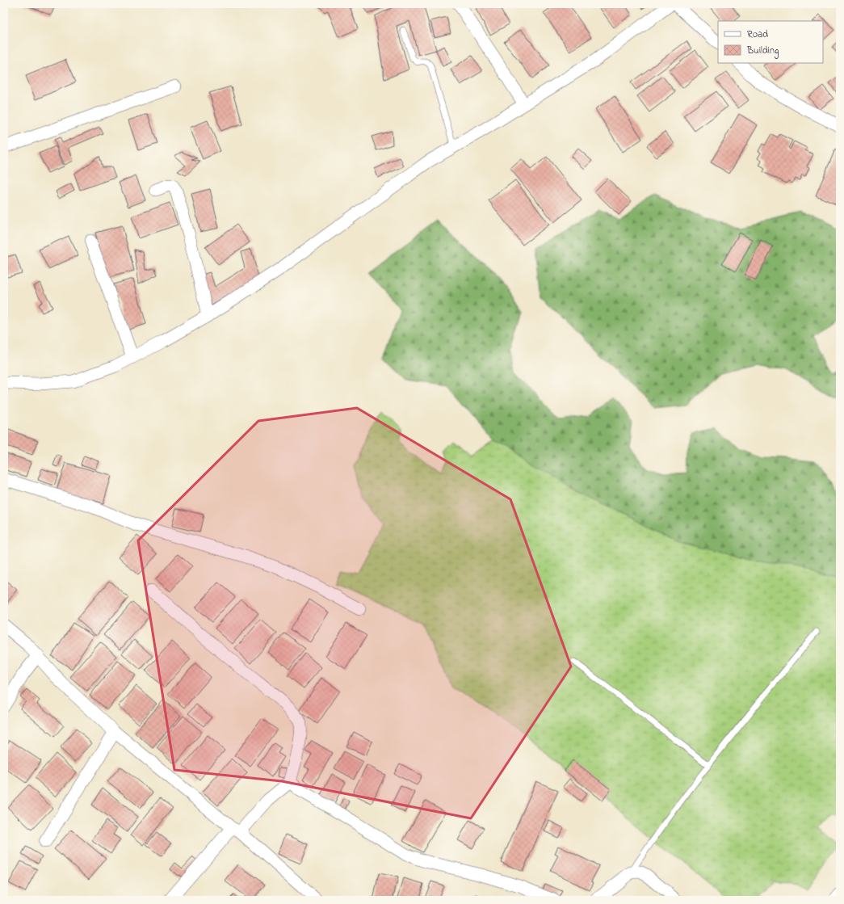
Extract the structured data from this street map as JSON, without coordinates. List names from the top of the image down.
{
  "legend": ["Road", "Building"]
}
